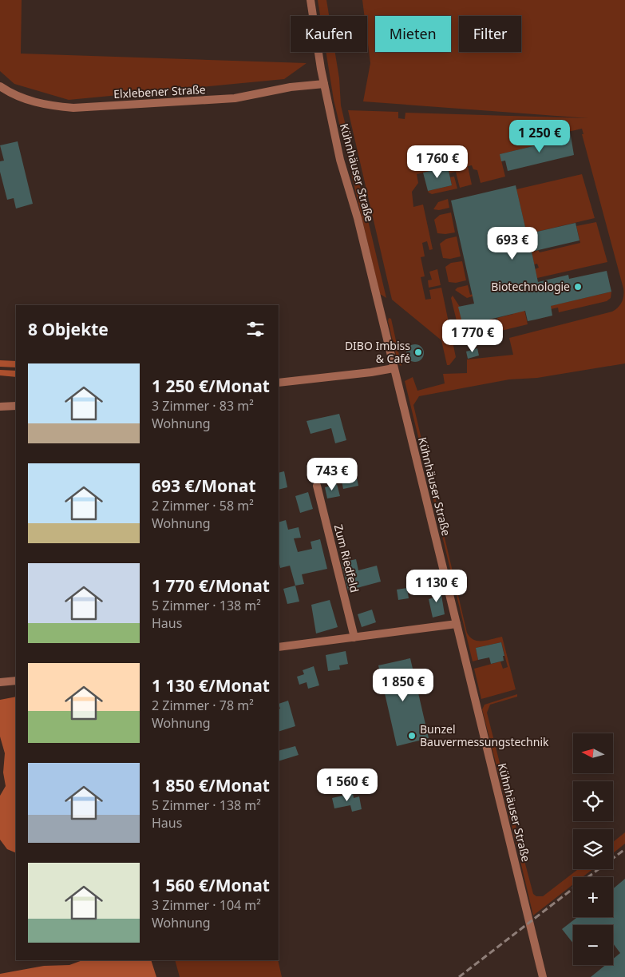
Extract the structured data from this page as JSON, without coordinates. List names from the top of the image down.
{
  "streets": {
    "street": ["Elxlebener Straße", "Kühnhäuser Straße", "Zum Riedfeld"]
  },
  "crossings": [
    ["Elxlebener Straße", "Kühnhäuser Straße"]
  ],
  "places": ["Biotechnologie", "DIBO Imbiss & Café", "Bunzel Bauvermessungstechnik"],
  "north": "left",
  "page": {
    "chip": ["Kaufen", "Mieten", "Filter"],
    "price": [
      "1 250 €",
      "1 760 €",
      "693 €",
      "1 770 €",
      "743 €",
      "1 130 €",
      "1 850 €",
      "1 560 €"
    ],
    "heading": "8 Objekte",
    "list": [
      {
        "name": "1 250 €/Monat",
        "note": "3 Zimmer · 83 m² · Wohnung"
      },
      {
        "name": "693 €/Monat",
        "note": "2 Zimmer · 58 m² · Wohnung"
      },
      {
        "name": "1 770 €/Monat",
        "note": "5 Zimmer · 138 m² · Haus"
      },
      {
        "name": "1 130 €/Monat",
        "note": "2 Zimmer · 78 m² · Wohnung"
      },
      {
        "name": "1 850 €/Monat",
        "note": "5 Zimmer · 138 m² · Haus"
      },
      {
        "name": "1 560 €/Monat",
        "note": "3 Zimmer · 104 m² · Wohnung"
      }
    ],
    "map_buttons": ["+", "−"]
  }
}
